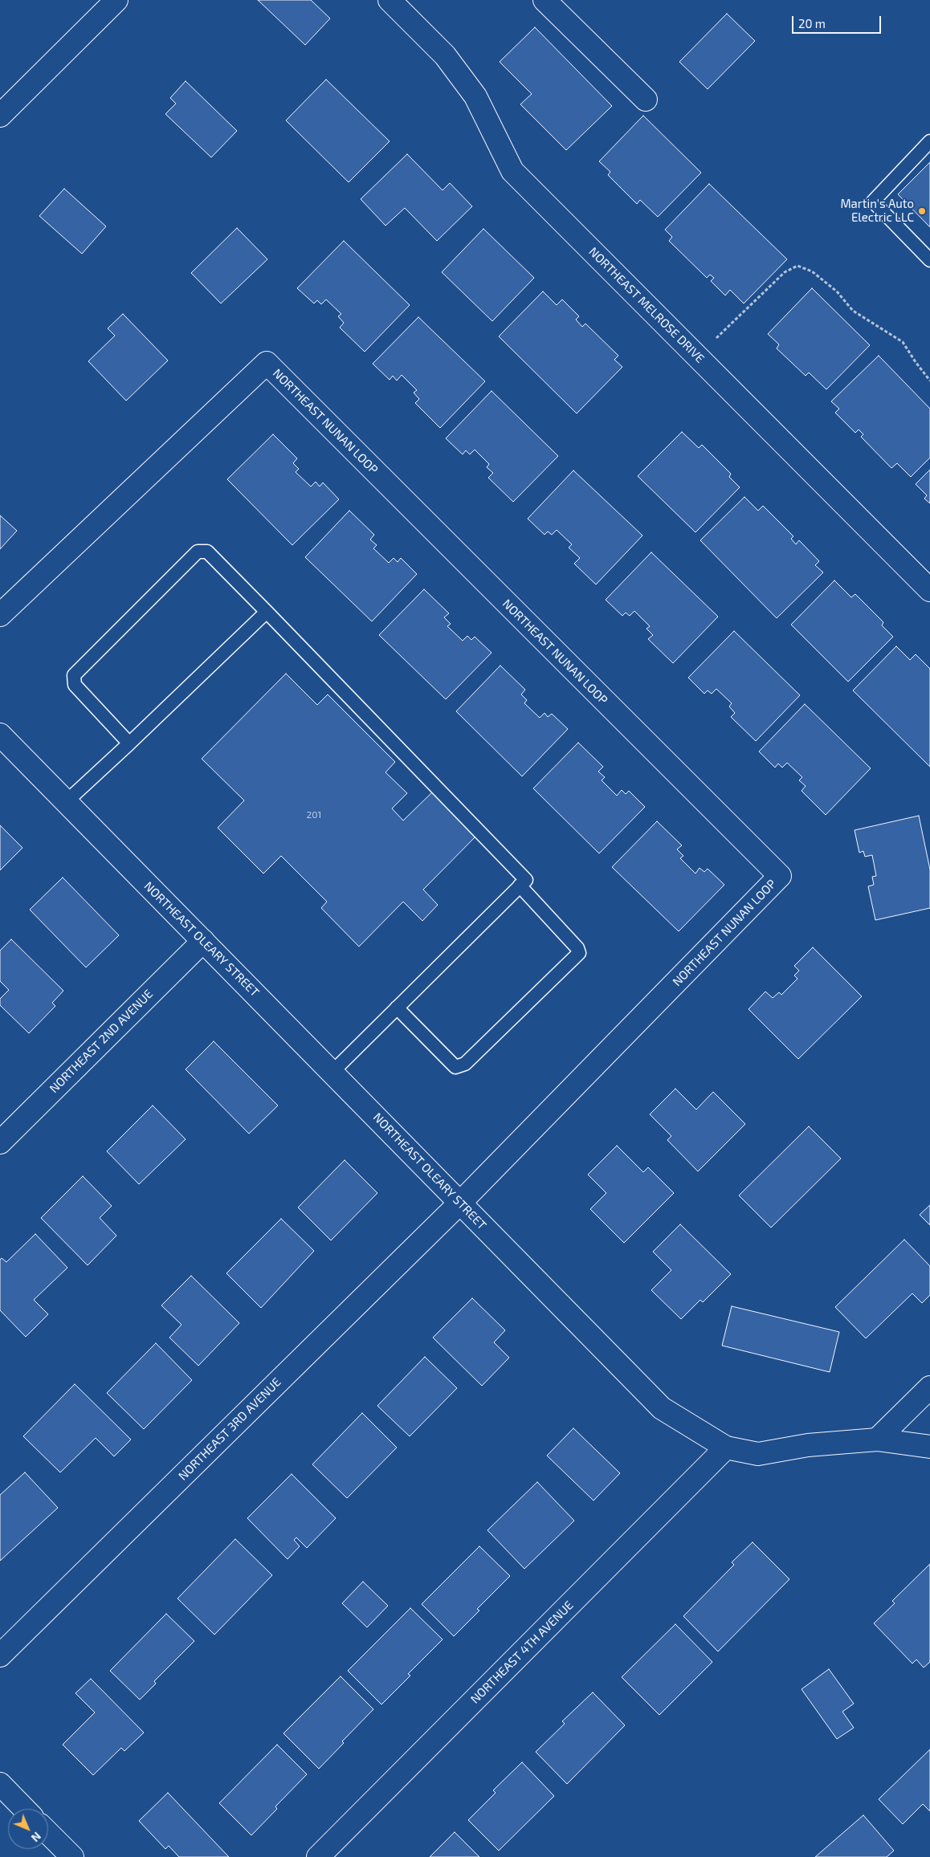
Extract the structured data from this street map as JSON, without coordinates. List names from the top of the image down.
{
  "streets": {
    "street": [
      "NORTHEAST MELROSE DRIVE",
      "NORTHEAST NUNAN LOOP",
      "NORTHEAST OLEARY STREET",
      "NORTHEAST 2ND AVENUE",
      "NORTHEAST 3RD AVENUE",
      "NORTHEAST 4TH AVENUE"
    ]
  },
  "crossings": [
    ["NORTHEAST NUNAN LOOP", "NORTHEAST OLEARY STREET"],
    ["NORTHEAST NUNAN LOOP", "NORTHEAST 3RD AVENUE"],
    ["NORTHEAST OLEARY STREET", "NORTHEAST 2ND AVENUE"],
    ["NORTHEAST OLEARY STREET", "NORTHEAST 3RD AVENUE"],
    ["NORTHEAST OLEARY STREET", "NORTHEAST 4TH AVENUE"]
  ],
  "places": ["Martin's Auto Electric LLC"],
  "house_numbers": ["201"],
  "scale_bar": "20 m",
  "north": "bottom right"
}
